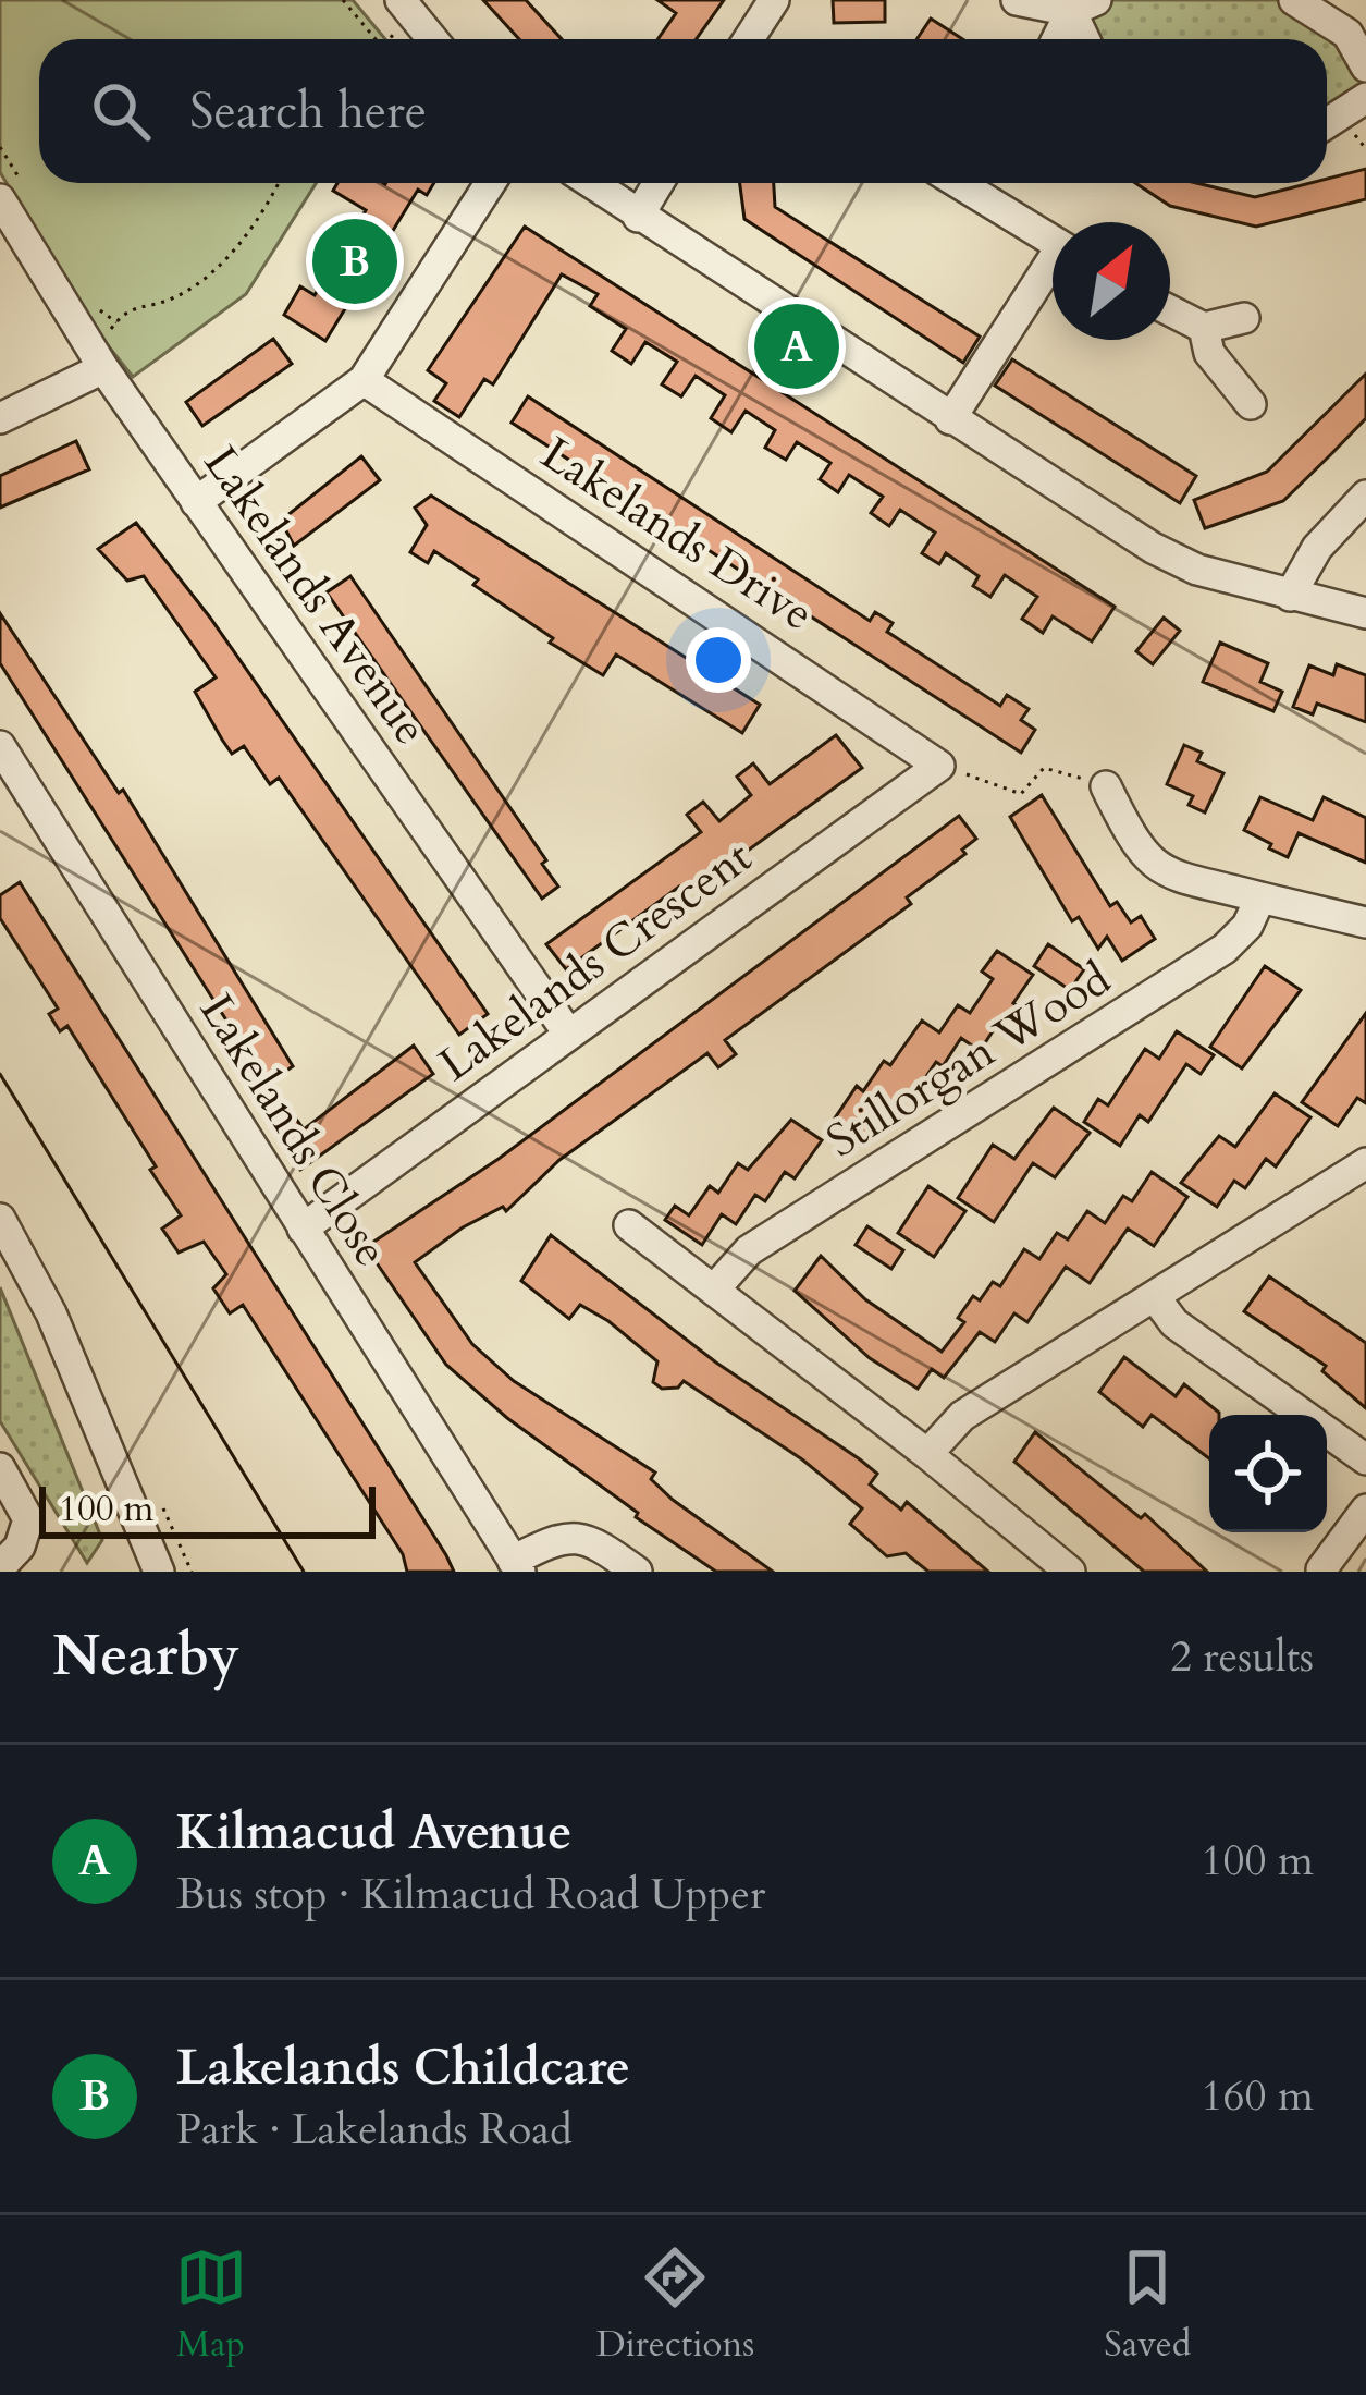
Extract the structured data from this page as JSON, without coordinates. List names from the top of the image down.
{
  "streets": {
    "street": [
      "Lakelands Drive",
      "Lakelands Avenue",
      "Lakelands Crescent",
      "Stillorgan Wood",
      "Lakelands Close"
    ]
  },
  "crossings": [
    ["Lakelands Drive", "Lakelands Crescent"],
    ["Lakelands Avenue", "Lakelands Crescent"],
    ["Lakelands Crescent", "Lakelands Close"]
  ],
  "scale_bar": "100 m",
  "north": "top right",
  "page": {
    "search": "Search here",
    "pins": ["B", "A"],
    "scale": "100 m",
    "heading": ["Nearby", "2 results"],
    "list": [
      {
        "mark": "A",
        "name": "Kilmacud Avenue",
        "note": "Bus stop · Kilmacud Road Upper",
        "value": "100 m"
      },
      {
        "mark": "B",
        "name": "Lakelands Childcare",
        "note": "Park · Lakelands Road",
        "value": "160 m"
      }
    ],
    "nav": ["Map", "Directions", "Saved"]
  }
}
